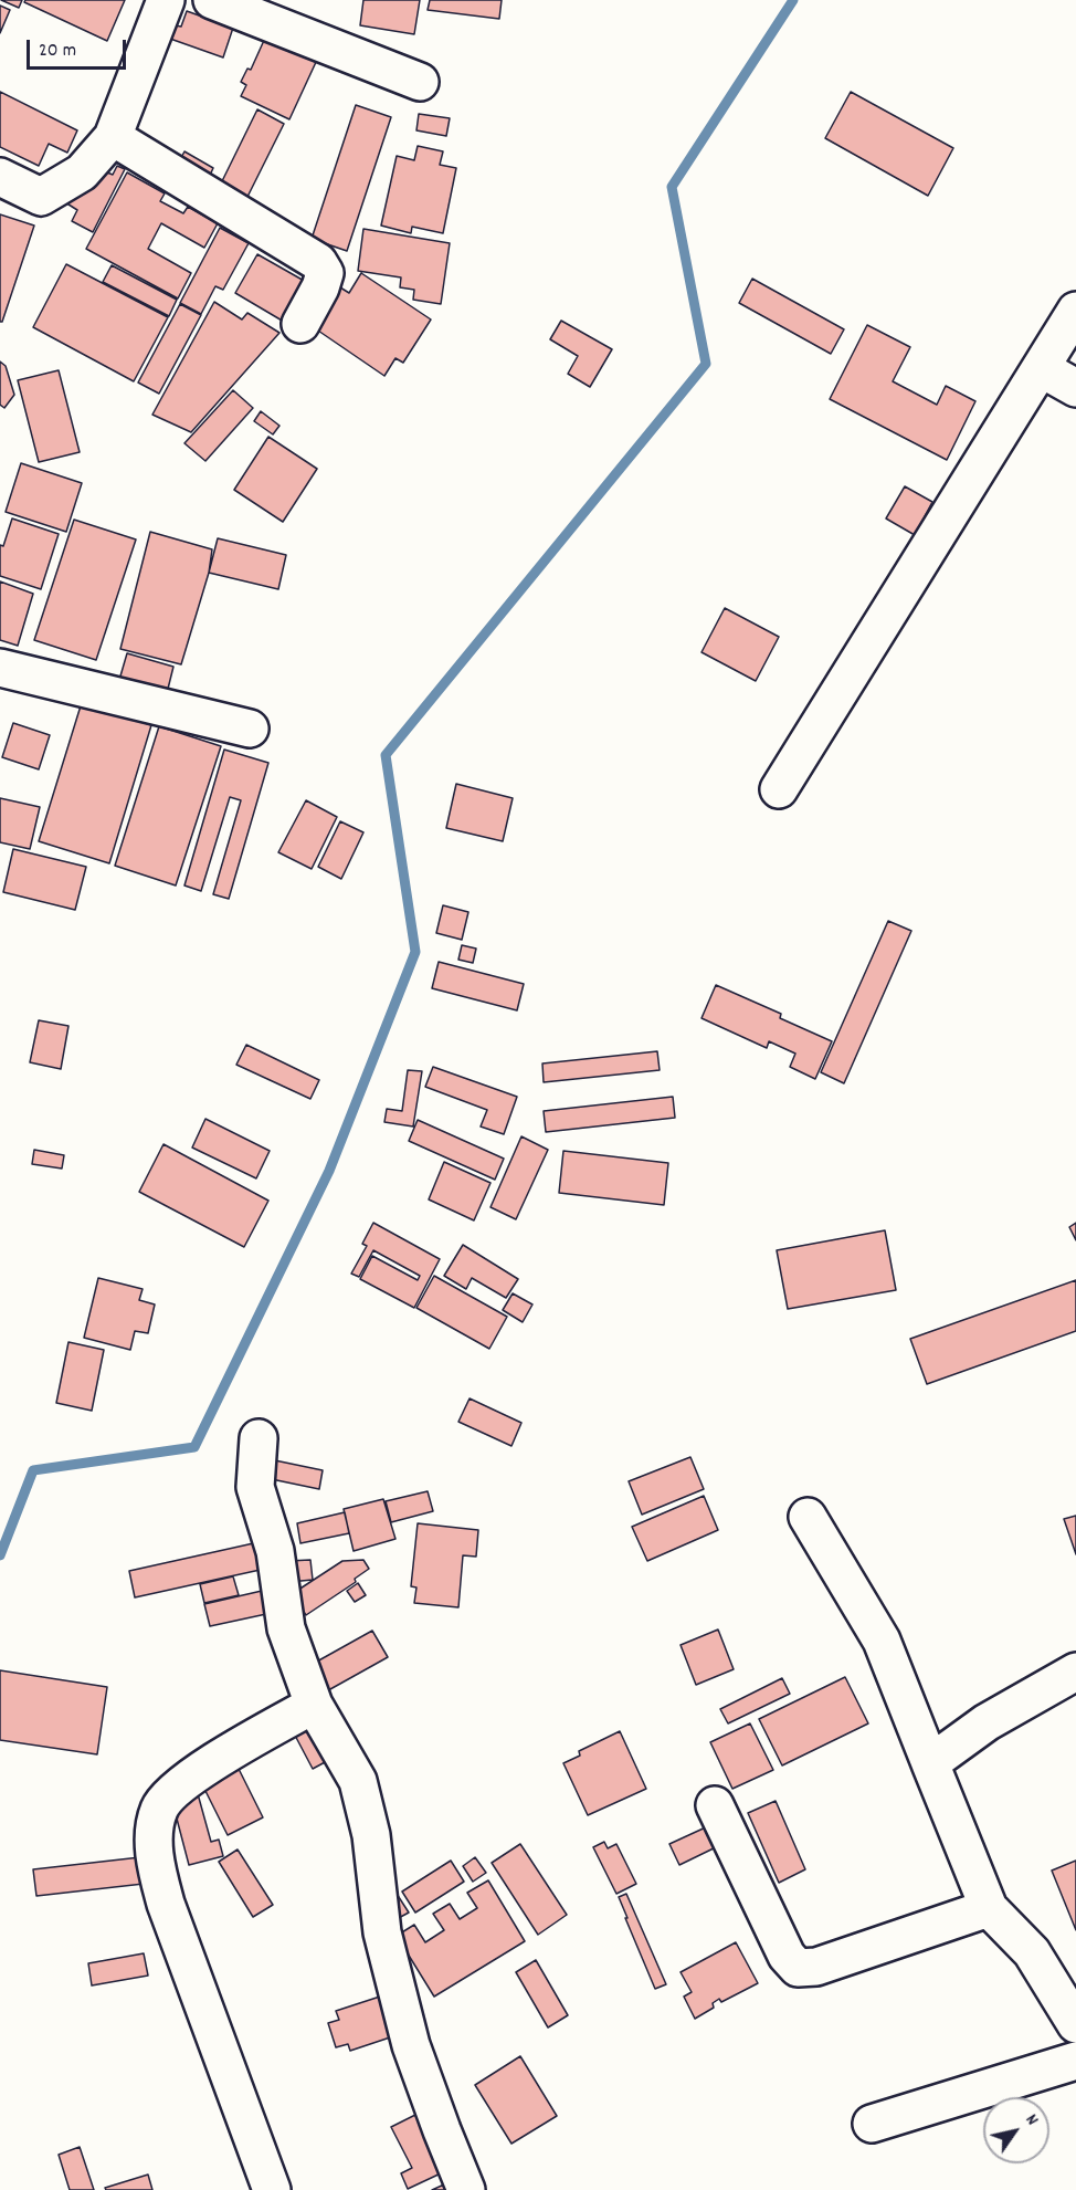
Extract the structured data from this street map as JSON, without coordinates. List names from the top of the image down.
{
  "scale_bar": "20 m",
  "north": "top right"
}
